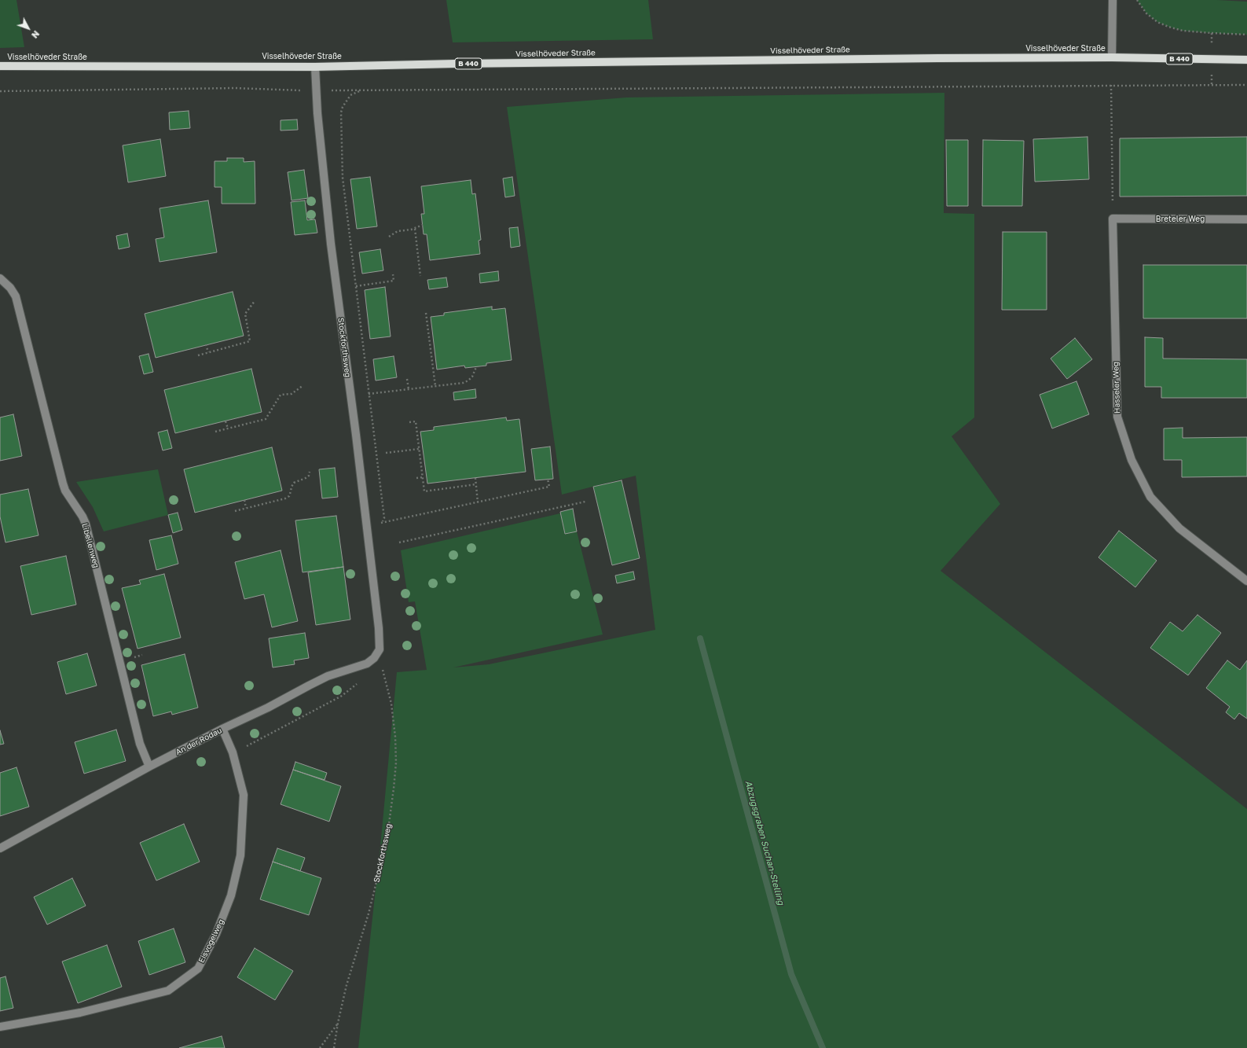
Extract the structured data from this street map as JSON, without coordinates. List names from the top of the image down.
{
  "streets": {
    "main road": ["Visselhöveder Straße", "B 440"],
    "street": [
      "Breteler Weg",
      "Stockforthsweg",
      "Hasseler Weg",
      "Libellenweg",
      "An der Rodau",
      "Eisvogelweg"
    ]
  },
  "crossings": [
    ["Visselhöveder Straße", "B 440"],
    ["Visselhöveder Straße", "Stockforthsweg"],
    ["Breteler Weg", "Hasseler Weg"],
    ["Stockforthsweg", "An der Rodau"],
    ["Libellenweg", "An der Rodau"],
    ["An der Rodau", "Eisvogelweg"]
  ],
  "water": ["Abzugsgraben Suchan-Stelling"],
  "north": "bottom right"
}
